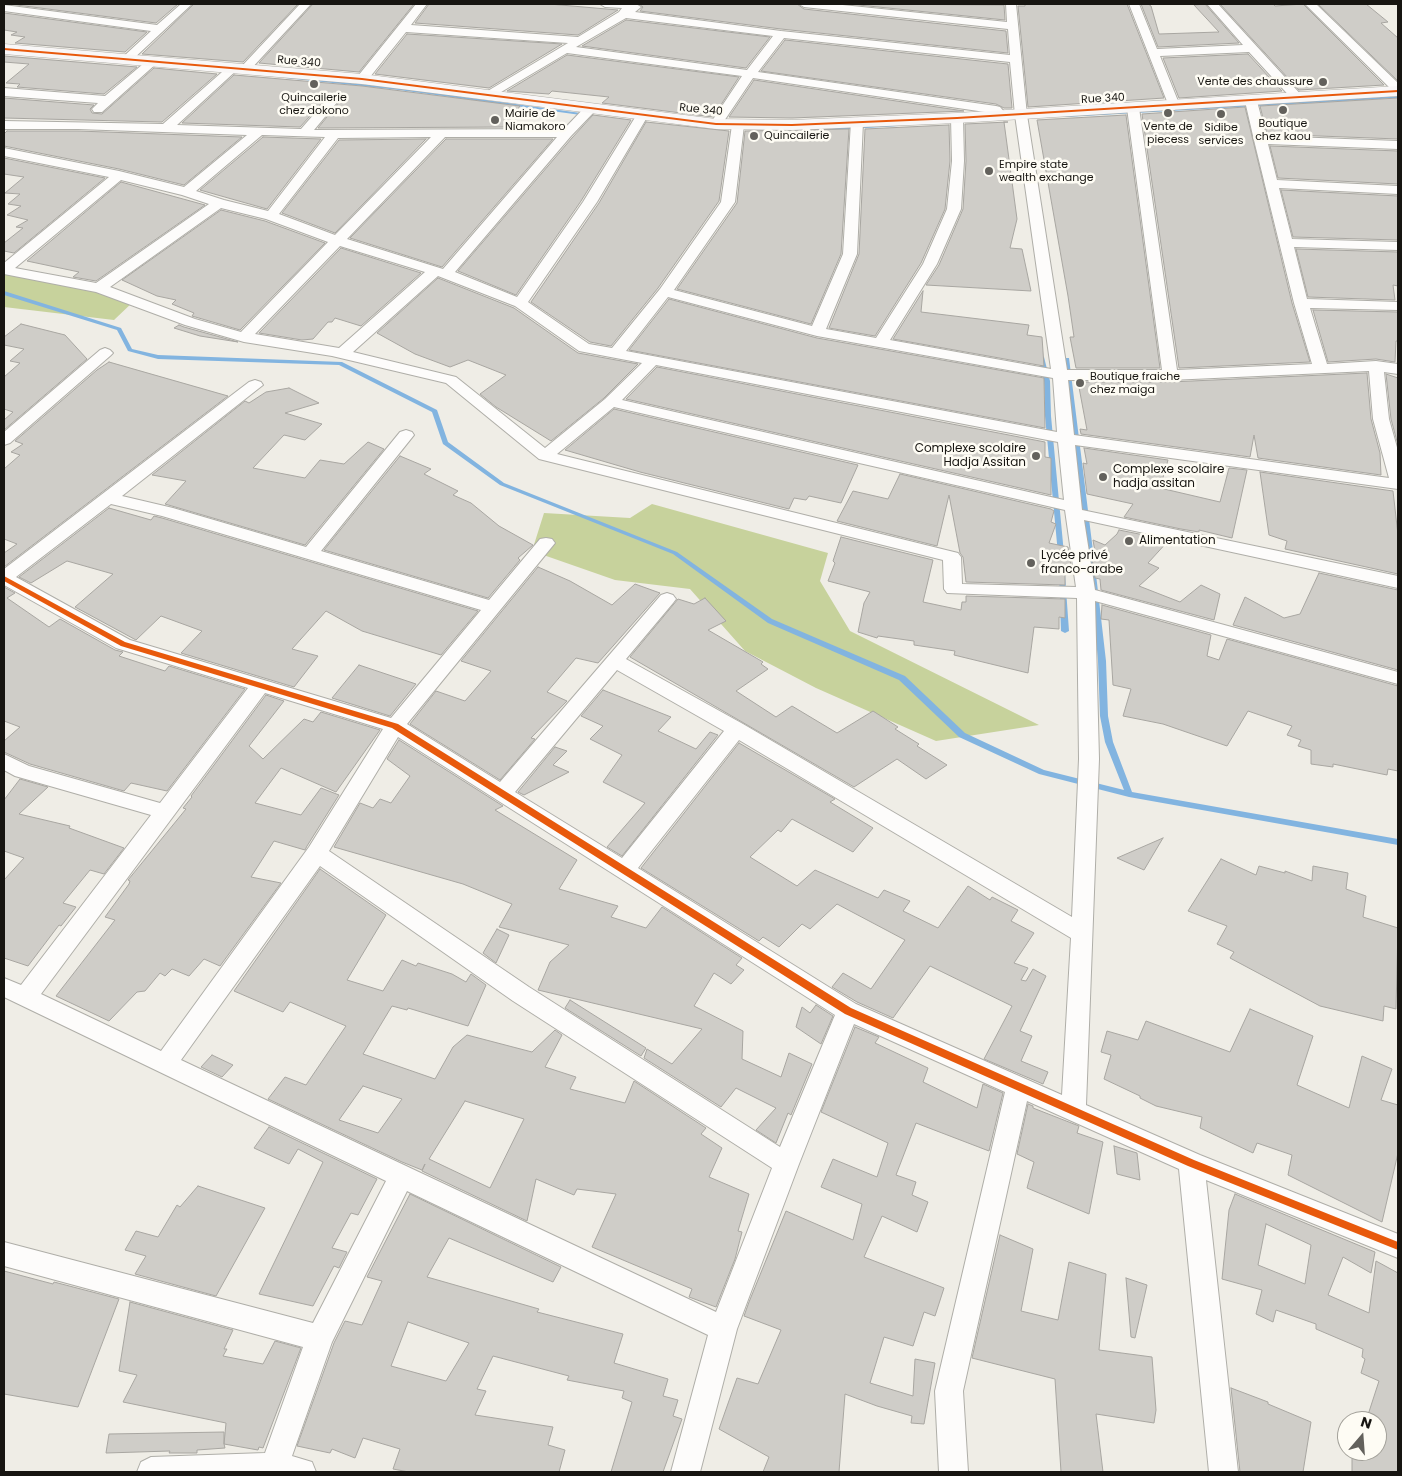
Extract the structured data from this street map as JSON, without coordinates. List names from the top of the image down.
{
  "streets": {
    "street": ["Rue 340"]
  },
  "places": [
    "Vente des chaussure",
    "Quincailerie chez dokono",
    "Boutique chez kaou",
    "Vente de piecess",
    "Sidibe services",
    "Mairie de Niamakoro",
    "Quincailerie",
    "Empire state wealth exchange",
    "Boutique fraiche chez maiga",
    "Complexe scolaire Hadja Assitan",
    "Complexe scolaire hadja assitan",
    "Alimentation",
    "Lycée privé franco-arabe"
  ],
  "north": "top"
}
